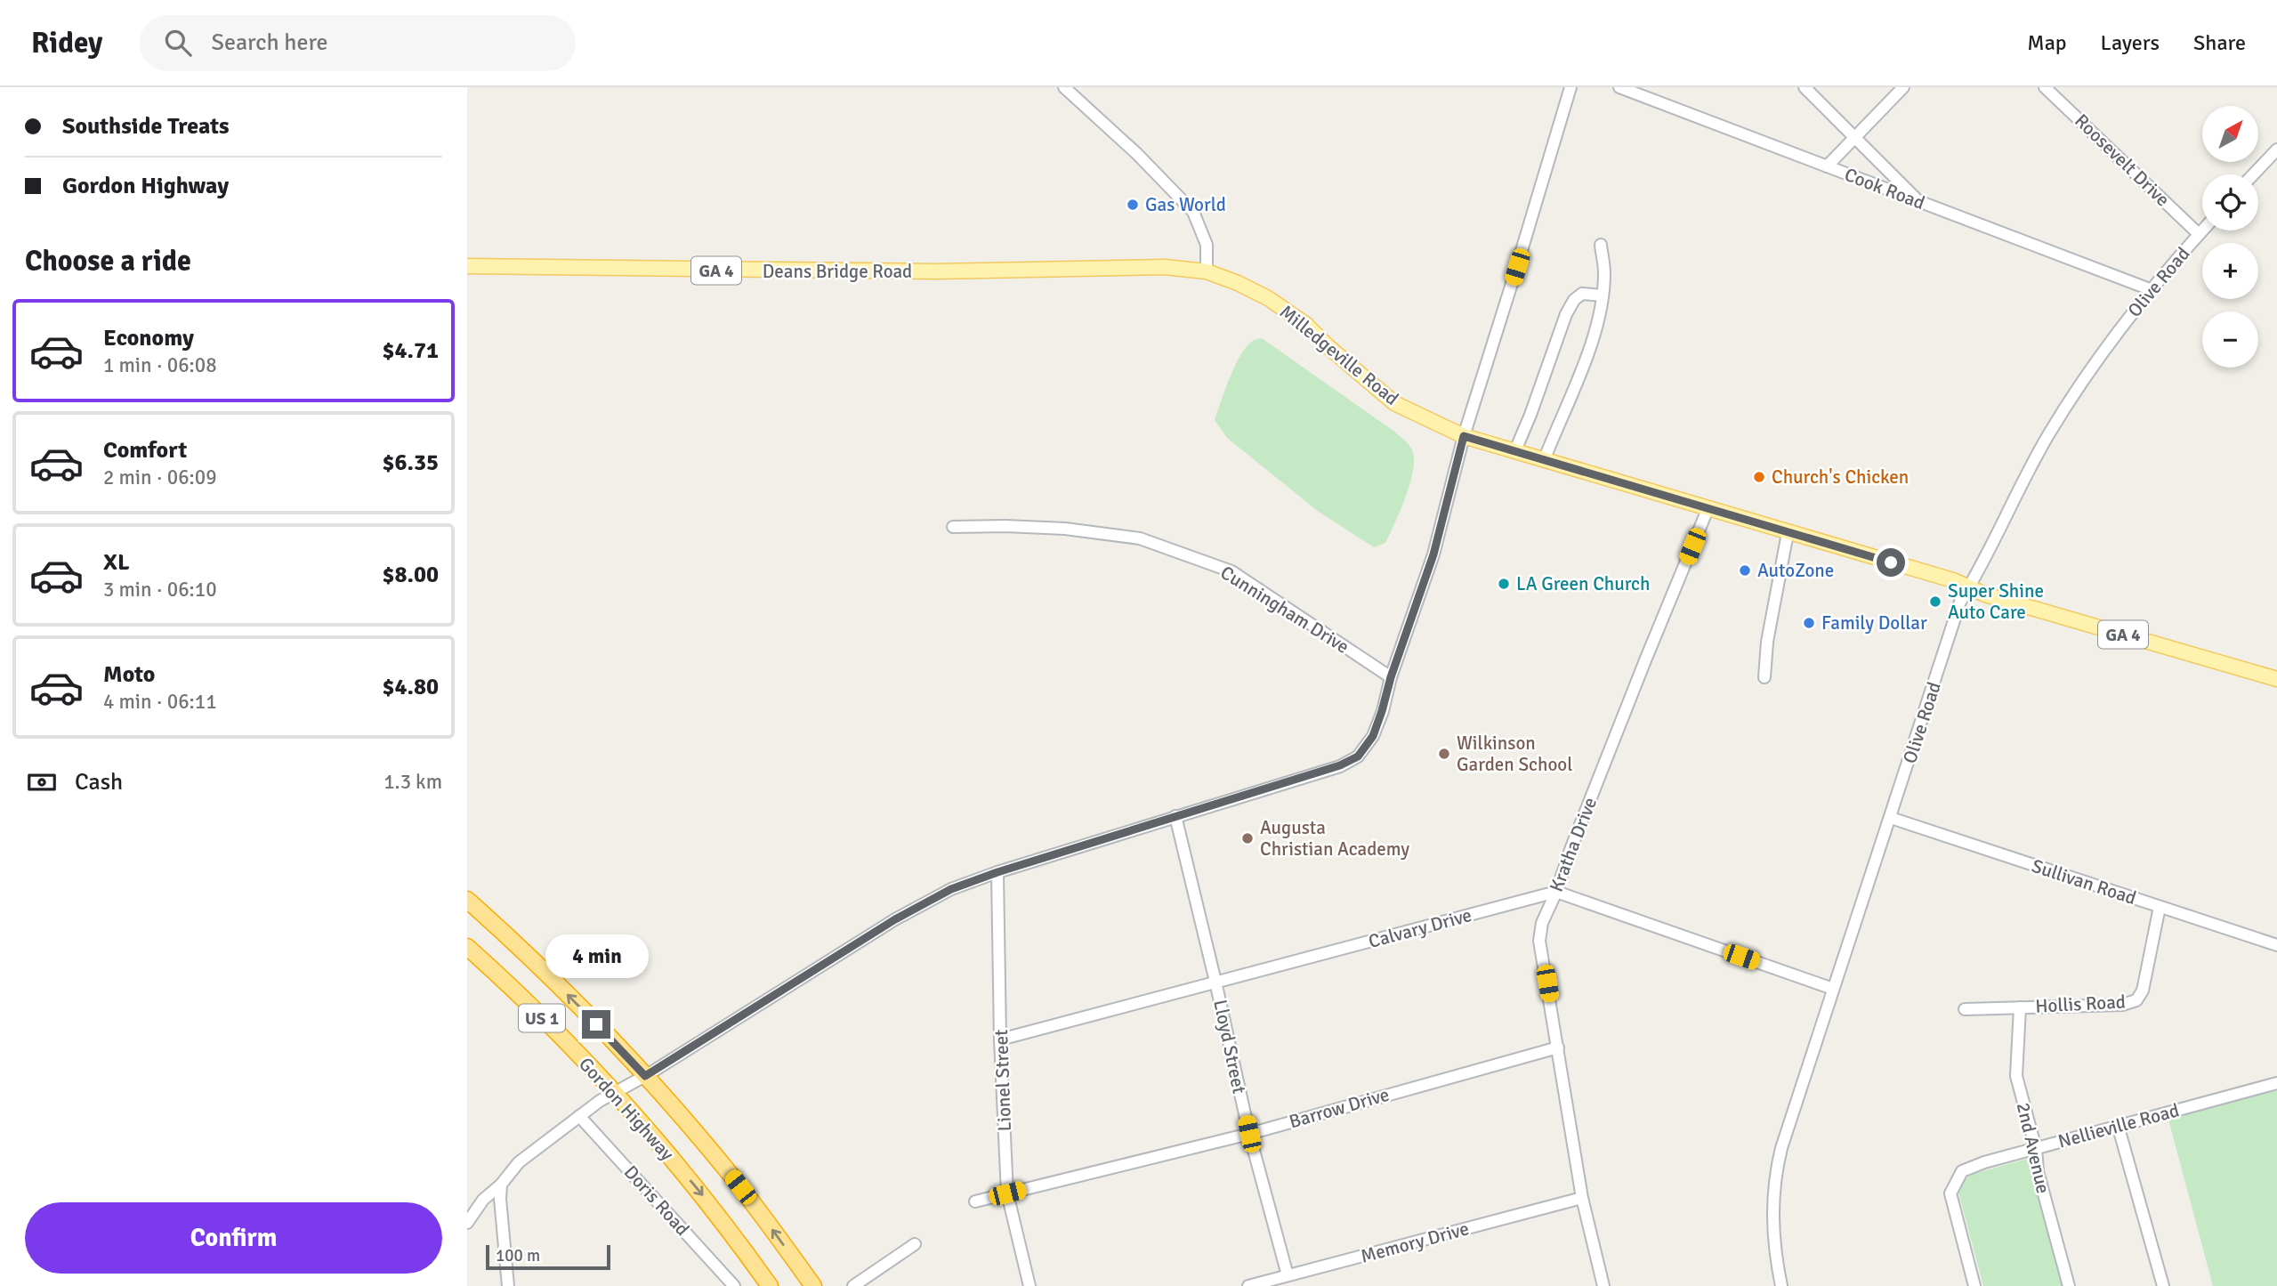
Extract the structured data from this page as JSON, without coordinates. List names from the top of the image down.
{
  "streets": {
    "highway": ["US 1", "Gordon Highway"],
    "main road": ["GA 4", "Deans Bridge Road", "Milledgeville Road"],
    "street": [
      "Roosevelt Drive",
      "Cook Road",
      "Olive Road",
      "Cunningham Drive",
      "Kratha Drive",
      "Sullivan Road",
      "Calvary Drive",
      "Hollis Road",
      "Lloyd Street",
      "Lionel Street",
      "Barrow Drive",
      "Nellieville Road",
      "2nd Avenue",
      "Doris Road",
      "Memory Drive"
    ]
  },
  "crossings": [
    ["Roosevelt Drive", "Olive Road"],
    ["Cook Road", "Olive Road"],
    ["Deans Bridge Road", "Milledgeville Road"],
    ["Olive Road", "Milledgeville Road"],
    ["Olive Road", "Sullivan Road"],
    ["Milledgeville Road", "Kratha Drive"],
    ["Kratha Drive", "Calvary Drive"],
    ["Kratha Drive", "Barrow Drive"],
    ["Kratha Drive", "Memory Drive"],
    ["Sullivan Road", "Hollis Road"],
    ["Calvary Drive", "Lloyd Street"],
    ["Calvary Drive", "Lionel Street"],
    ["Hollis Road", "2nd Avenue"],
    ["Lloyd Street", "Barrow Drive"],
    ["Lloyd Street", "Memory Drive"],
    ["Lionel Street", "Barrow Drive"],
    ["Nellieville Road", "2nd Avenue"]
  ],
  "places": [
    "Gas World",
    "Church's Chicken",
    "AutoZone",
    "LA Green Church",
    "Super Shine Auto Care",
    "Family Dollar",
    "Wilkinson Garden School",
    "Augusta Christian Academy"
  ],
  "scale_bar": "100 m",
  "north": "top right",
  "page": {
    "header": "Ridey",
    "search": "Search here",
    "nav": ["Map", "Layers", "Share"],
    "banner": ["Southside Treats", "Gordon Highway"],
    "map_buttons": ["+", "−"],
    "heading": "Choose a ride",
    "list": [
      {
        "name": "Economy",
        "note": "1 min · 06:08",
        "value": "$4.71"
      },
      {
        "name": "Comfort",
        "note": "2 min · 06:09",
        "value": "$6.35"
      },
      {
        "name": "XL",
        "note": "3 min · 06:10",
        "value": "$8.00"
      },
      {
        "name": "Moto",
        "note": "4 min · 06:11",
        "value": "$4.80"
      }
    ],
    "pay": ["Cash", "1.3 km"],
    "bubble": "4 min",
    "buttons": "Confirm",
    "scale": "100 m"
  }
}
